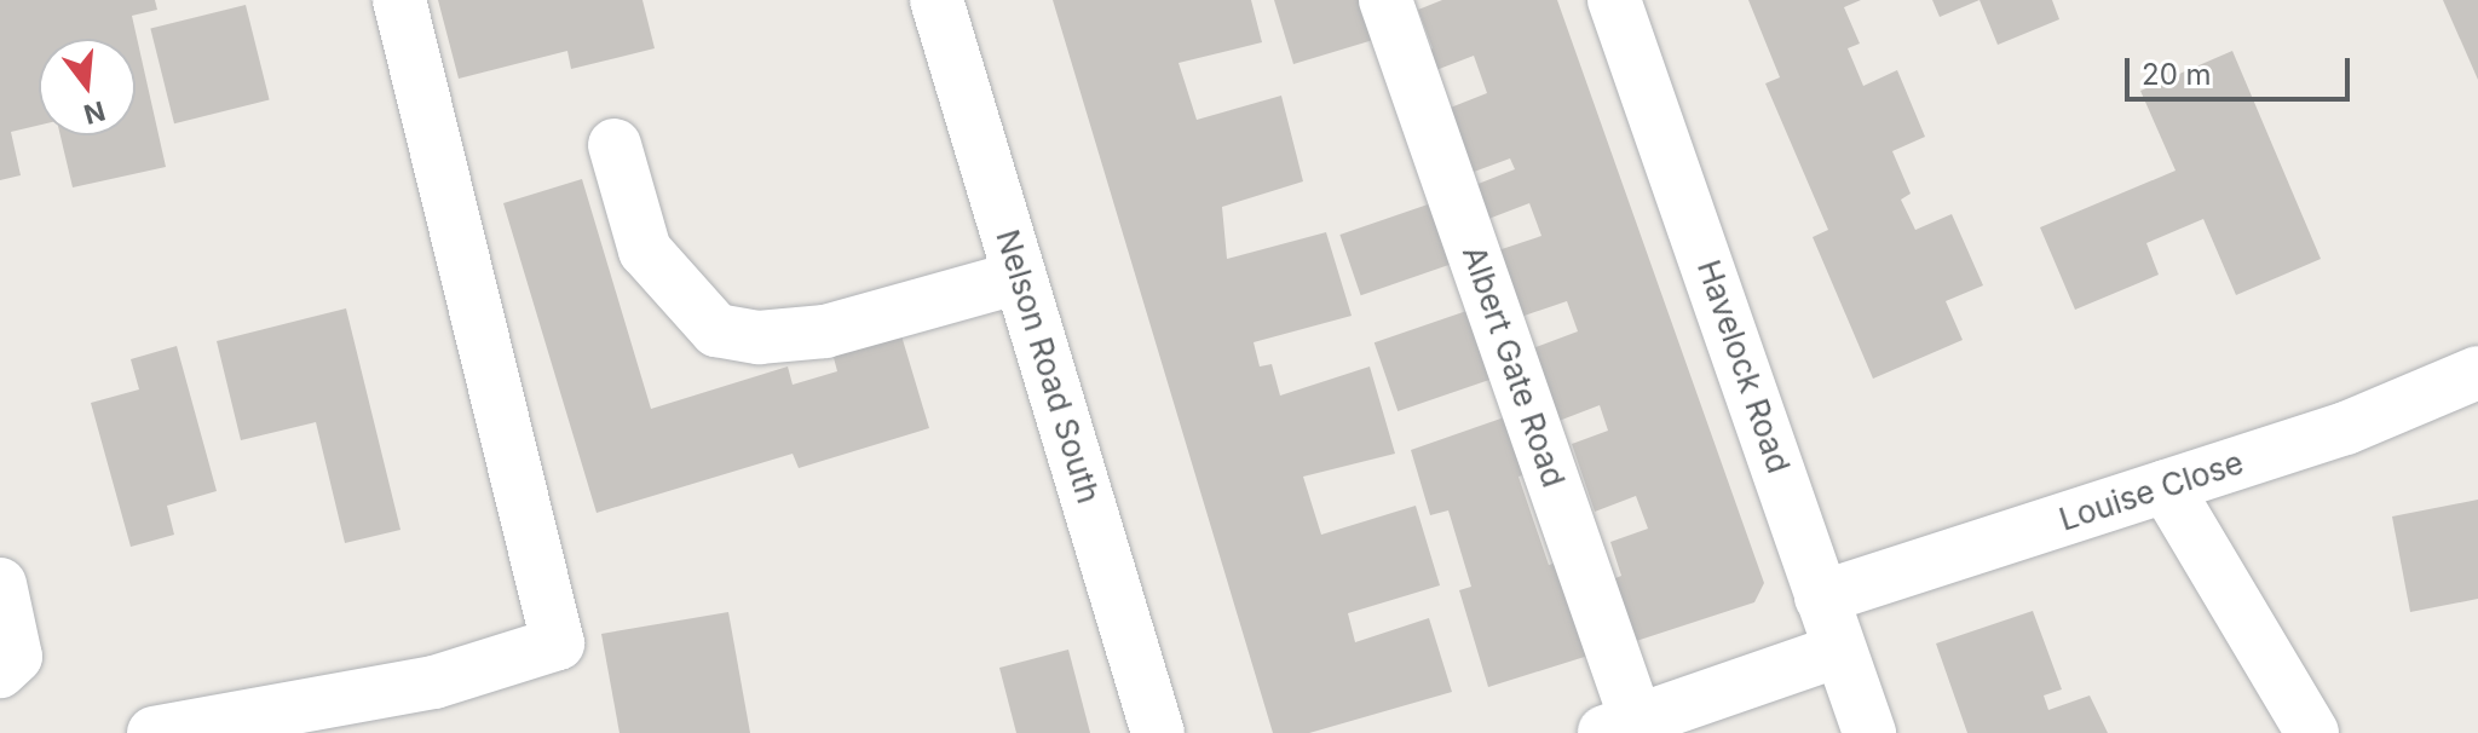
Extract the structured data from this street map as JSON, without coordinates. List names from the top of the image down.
{
  "streets": {
    "street": [
      "Nelson Road South",
      "Albert Gate Road",
      "Havelock Road",
      "Louise Close"
    ]
  },
  "crossings": [
    ["Havelock Road", "Louise Close"]
  ],
  "scale_bar": "20 m",
  "north": "bottom"
}
